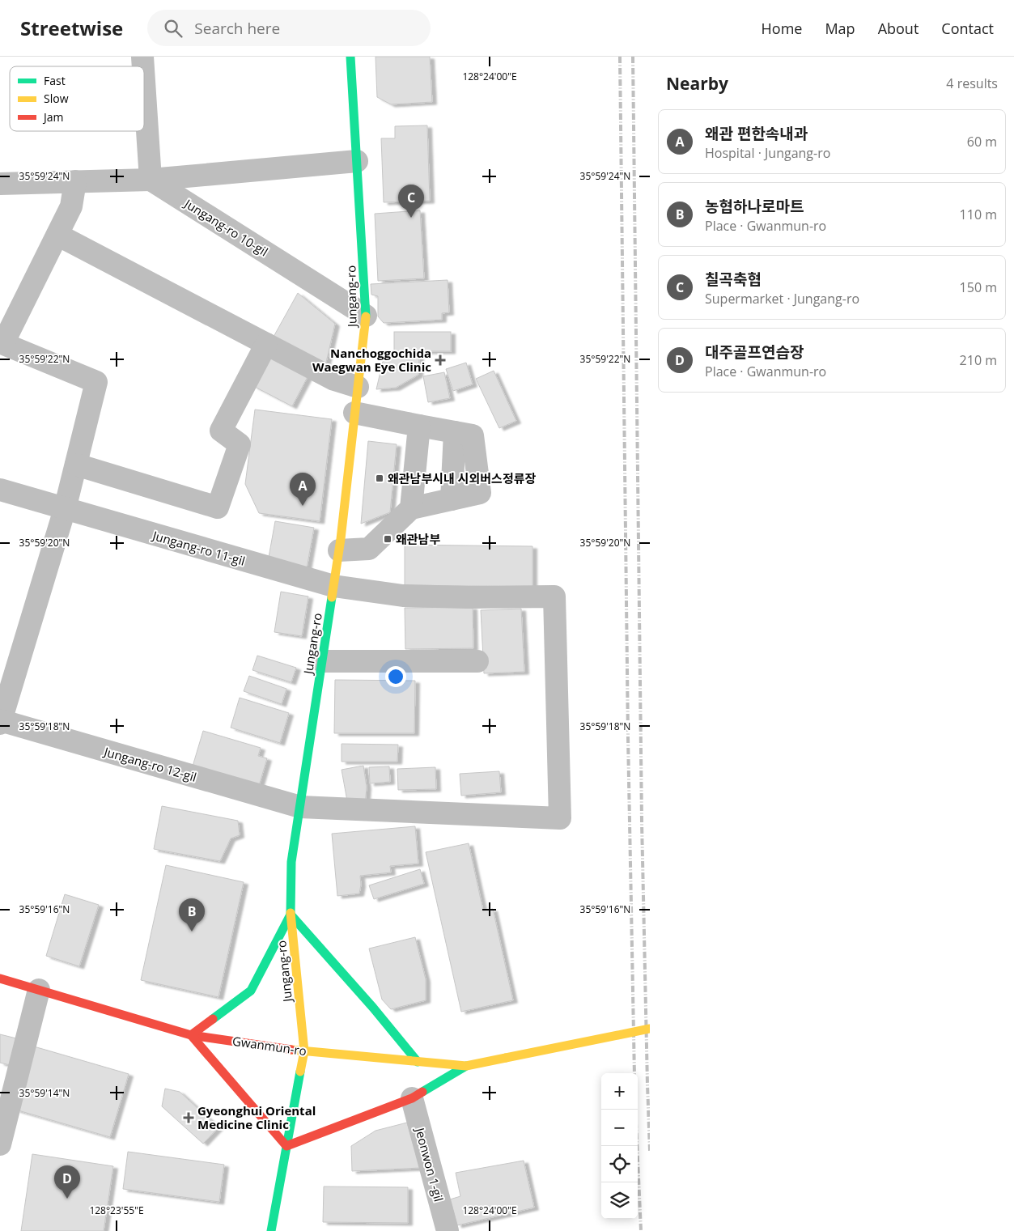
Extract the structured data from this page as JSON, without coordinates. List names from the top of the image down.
{
  "streets": {
    "street": [
      "Jungang-ro 10-gil",
      "Jungang-ro",
      "Jungang-ro 11-gil",
      "Jungang-ro 12-gil",
      "Gwanmun-ro",
      "Jeonwon 1-gil"
    ]
  },
  "crossings": [
    ["Jungang-ro 10-gil", "Jungang-ro"],
    ["Jungang-ro", "Jungang-ro 11-gil"],
    ["Jungang-ro", "Jungang-ro 12-gil"],
    ["Jungang-ro", "Gwanmun-ro"],
    ["Jungang-ro 11-gil", "Jungang-ro 12-gil"]
  ],
  "places": {
    "health": ["Nanchoggochida Waegwan Eye Clinic", "Gyeonghui Oriental Medicine Clinic"],
    "transit": ["왜관남부시내 시외버스정류장", "왜관남부"]
  },
  "legend": ["Fast", "Slow", "Jam"],
  "page": {
    "header": "Streetwise",
    "search": "Search here",
    "nav": [
      "Home",
      "Map",
      "About",
      "Contact"
    ],
    "heading": ["Nearby", "4 results"],
    "list": [
      {
        "mark": "A",
        "name": "왜관 편한속내과",
        "note": "Hospital · Jungang-ro",
        "value": "60 m"
      },
      {
        "mark": "B",
        "name": "농협하나로마트",
        "note": "Place · Gwanmun-ro",
        "value": "110 m"
      },
      {
        "mark": "C",
        "name": "칠곡축협",
        "note": "Supermarket · Jungang-ro",
        "value": "150 m"
      },
      {
        "mark": "D",
        "name": "대주골프연습장",
        "note": "Place · Gwanmun-ro",
        "value": "210 m"
      }
    ],
    "pins": [
      "C",
      "A",
      "B",
      "D"
    ],
    "map_buttons": ["+", "−"]
  },
  "coordinates": [
    "128°24'00\"E",
    "35°59'24\"N",
    "35°59'22\"N",
    "35°59'20\"N",
    "35°59'18\"N",
    "35°59'16\"N",
    "35°59'14\"N",
    "128°23'55\"E"
  ]
}
